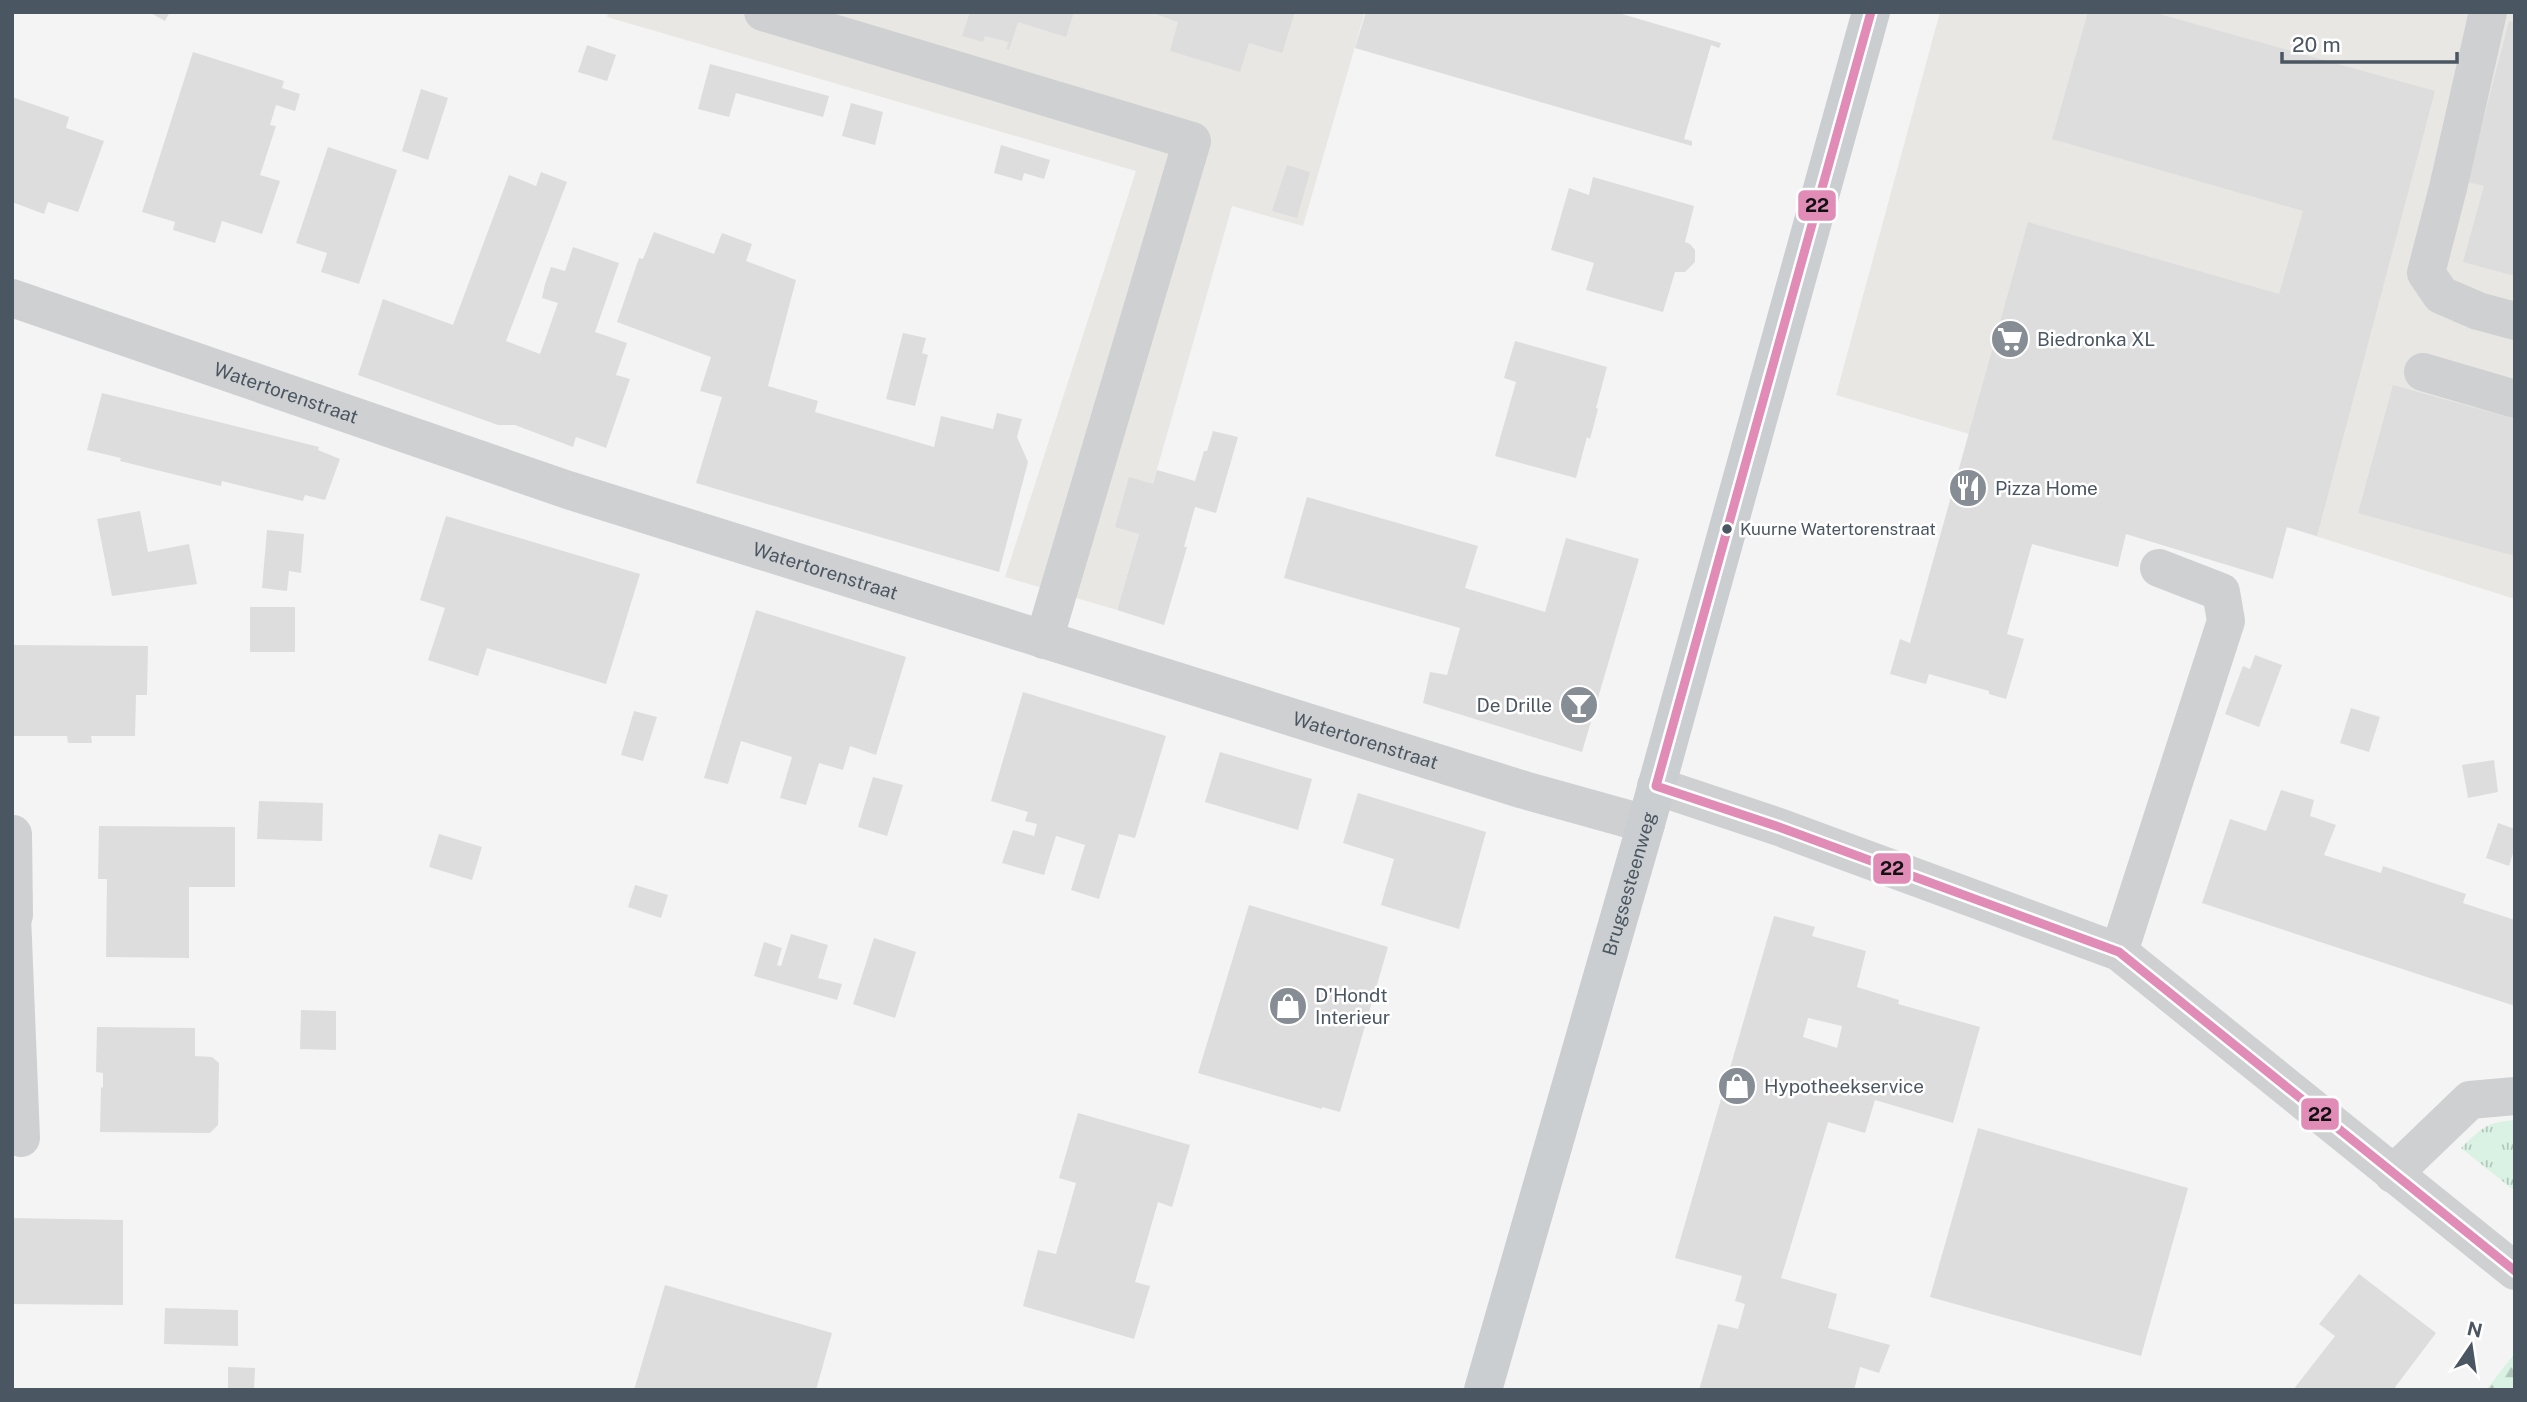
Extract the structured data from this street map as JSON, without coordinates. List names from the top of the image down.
{
  "streets": {
    "main road": ["Brugsesteenweg"],
    "street": ["Watertorenstraat"]
  },
  "crossings": [
    ["Watertorenstraat", "Brugsesteenweg"]
  ],
  "places": {
    "supermarket": ["Biedronka XL"],
    "restaurant": ["Pizza Home"],
    "other": ["Kuurne Watertorenstraat"],
    "bar": ["De Drille"],
    "shop": ["D'Hondt Interieur", "Hypotheekservice"]
  },
  "lines": ["transit line 22"],
  "scale_bar": "20 m",
  "north": "top"
}
